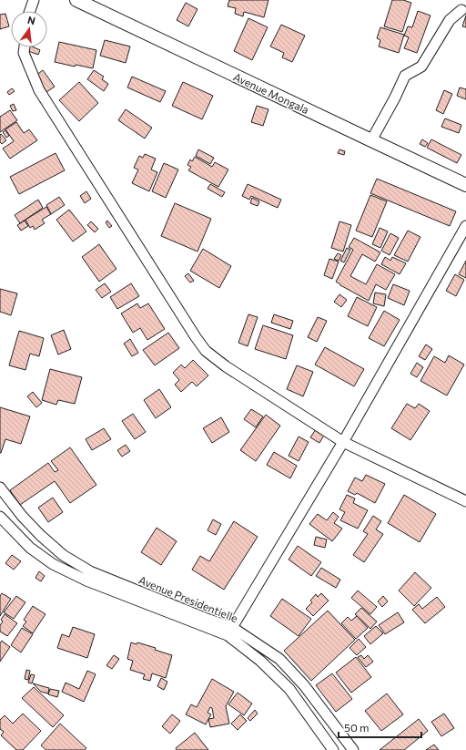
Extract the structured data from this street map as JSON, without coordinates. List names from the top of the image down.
{
  "streets": {
    "street": ["Avenue Mongala", "Avenue Presidentielle"]
  },
  "scale_bar": "50 m",
  "north": "top"
}
